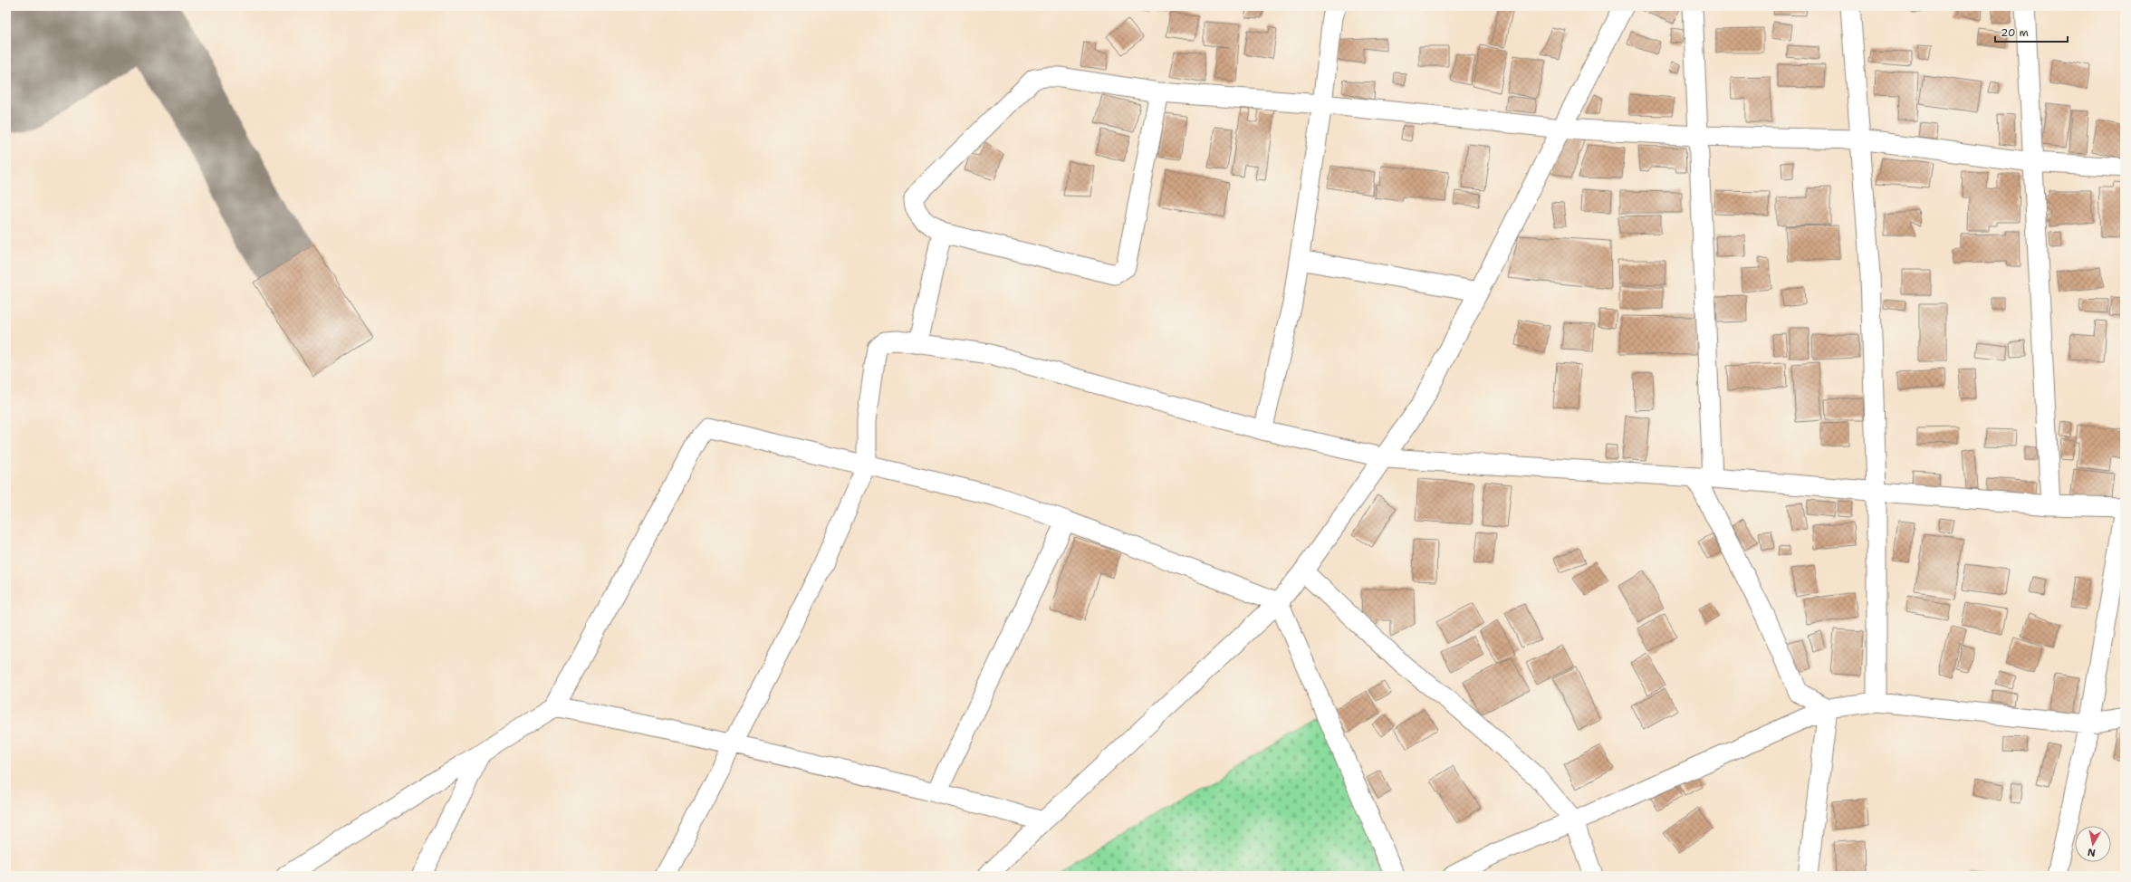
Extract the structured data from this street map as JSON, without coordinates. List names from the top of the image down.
{
  "scale_bar": "20 m",
  "north": "bottom"
}
